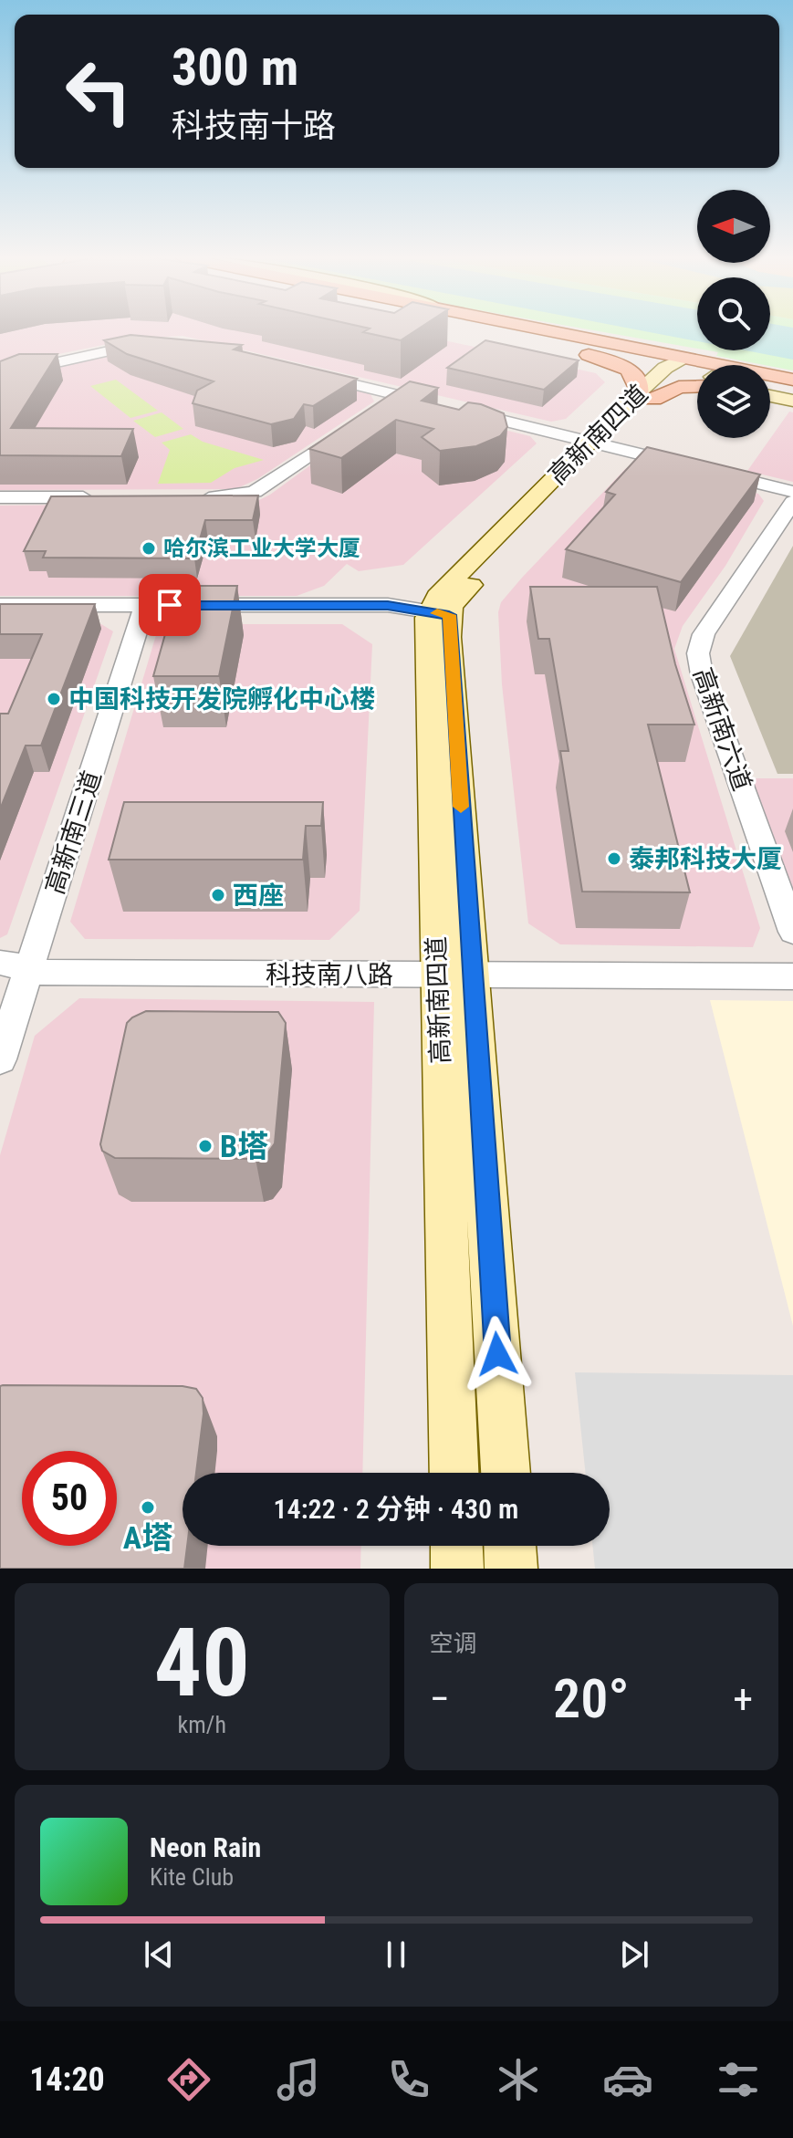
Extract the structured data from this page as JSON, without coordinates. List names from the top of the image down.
{
  "streets": {
    "main road": ["高新南四道"],
    "street": ["高新南六道", "高新南三道", "科技南八路"]
  },
  "crossings": [
    ["高新南四道", "科技南八路"],
    ["高新南三道", "科技南八路"]
  ],
  "places": [
    "哈尔滨工业大学大厦",
    "中国科技开发院孵化中心楼",
    "泰邦科技大厦",
    "西座",
    "B塔",
    "A塔"
  ],
  "north": "left",
  "page": {
    "turn": ["300 m", "科技南十路"],
    "limit": "50",
    "trip": "14:22 · 2 分钟 · 430 m",
    "tile": [
      ["40", "km/h"],
      "空调"
    ],
    "heat": ["−", "20°", "+"],
    "song": ["Neon Rain", "Kite Club"],
    "tabs": "14:20"
  }
}
